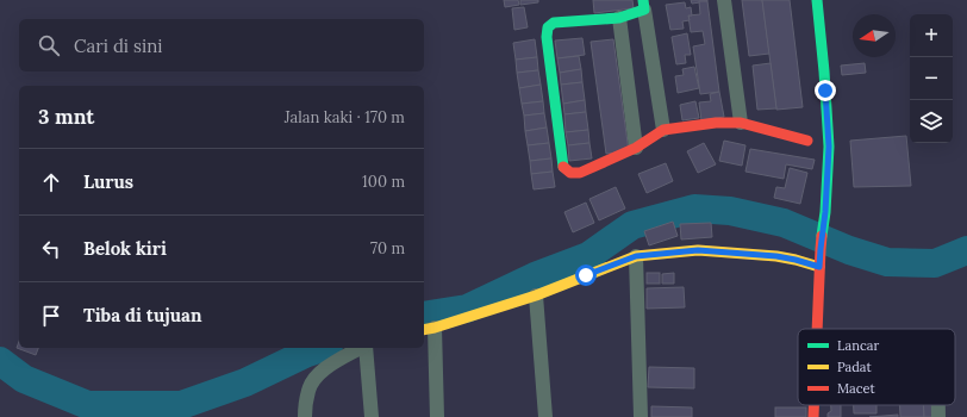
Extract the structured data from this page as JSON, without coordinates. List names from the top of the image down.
{
  "legend": ["Lancar", "Padat", "Macet"],
  "north": "left",
  "page": {
    "map_buttons": ["+", "−"],
    "search": "Cari di sini",
    "heading": ["3 mnt", "Jalan kaki · 170 m"],
    "list": [
      ["Lurus", "100 m"],
      ["Belok kiri", "70 m"],
      "Tiba di tujuan"
    ]
  }
}
